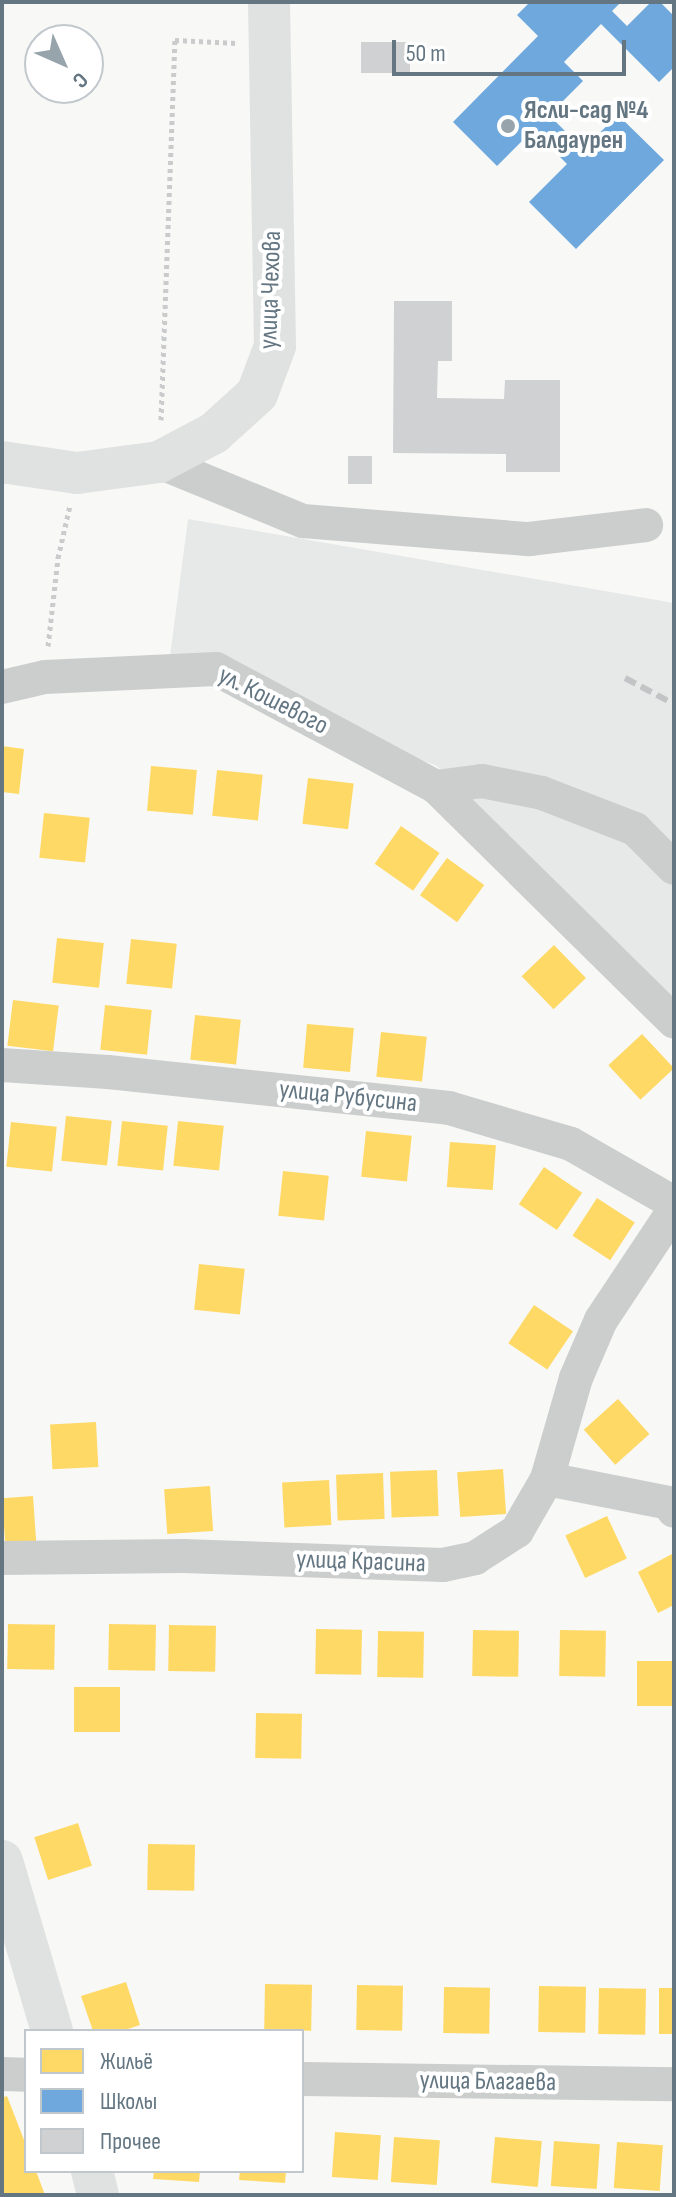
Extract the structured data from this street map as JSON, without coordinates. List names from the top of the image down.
{
  "streets": {
    "main road": ["улица Чехова"],
    "street": [
      "ул. Кошевого",
      "улица Рубусина",
      "улица Красина",
      "улица Благаева"
    ]
  },
  "places": ["Ясли-сад №4 Балдаурен"],
  "legend": ["Жильё", "Школы", "Прочее"],
  "scale_bar": "50 m",
  "north": "bottom right"
}
